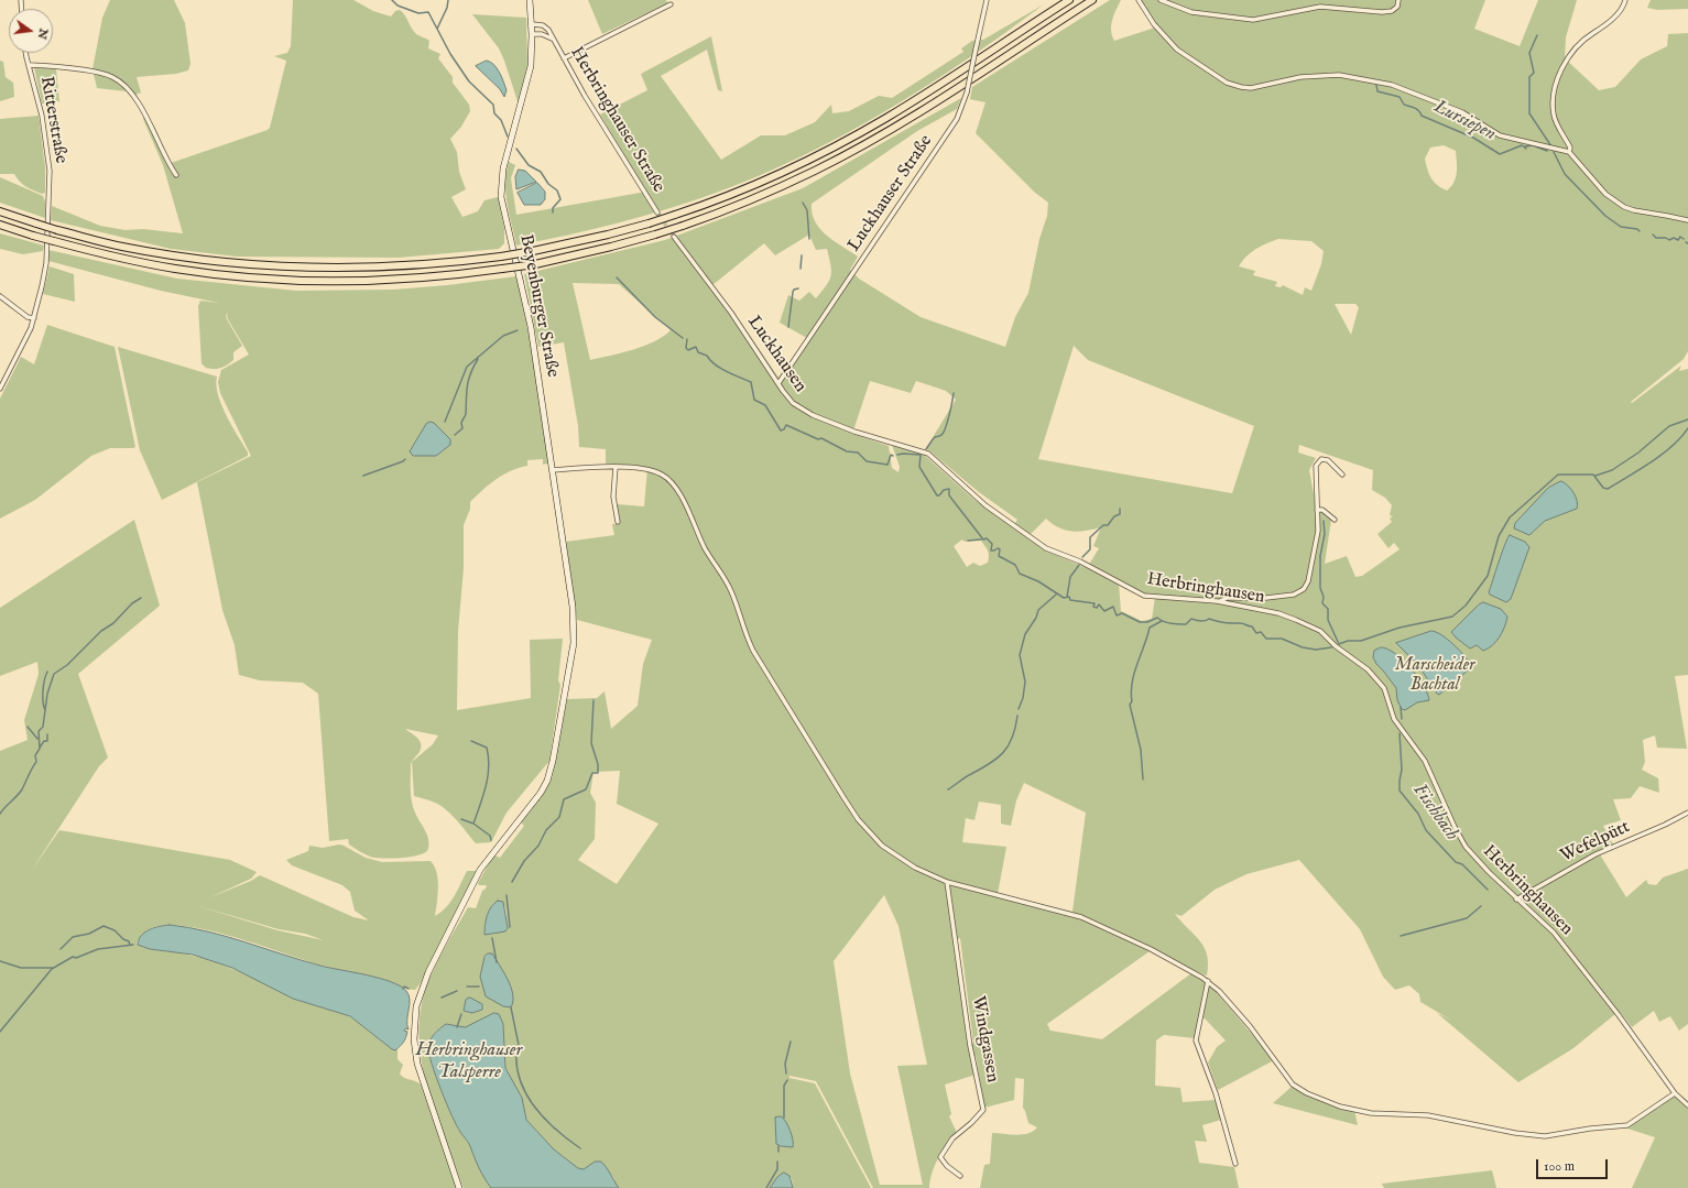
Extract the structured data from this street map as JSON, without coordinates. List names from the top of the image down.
{
  "streets": {
    "main road": ["Beyenburger Straße"],
    "street": [
      "Ritterstraße",
      "Herbringhauser Straße",
      "Luckhauser Straße",
      "Luckhausen",
      "Herbringhausen",
      "Wefelpütt",
      "Windgassen"
    ]
  },
  "crossings": [
    ["Herbringhauser Straße", "Beyenburger Straße"],
    ["Luckhauser Straße", "Luckhausen"],
    ["Luckhausen", "Herbringhausen"],
    ["Herbringhausen", "Wefelpütt"]
  ],
  "water": ["Lursiepen", "Fischbach", "Herbringhauser Talsperre"],
  "parks": ["Marscheider Bachtal"],
  "scale_bar": "100 m",
  "north": "right"
}
